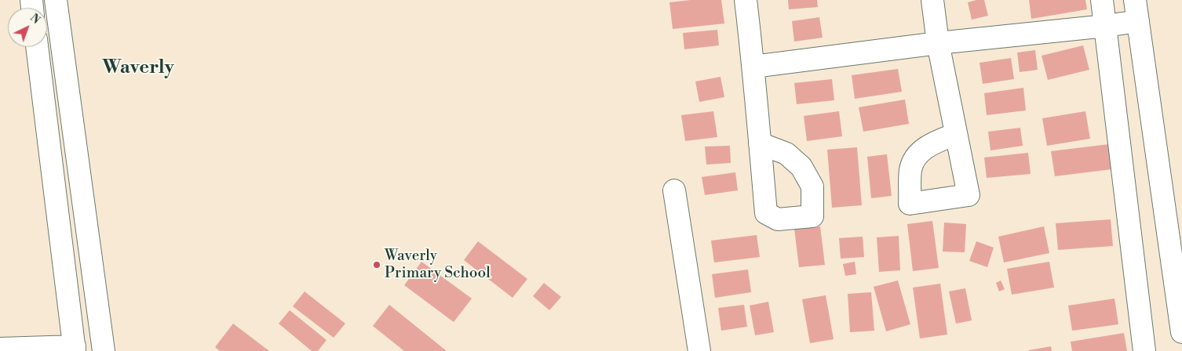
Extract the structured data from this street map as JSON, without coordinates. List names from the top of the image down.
{
  "districts": ["Waverly"],
  "places": ["Waverly Primary School"],
  "north": "top right"
}
